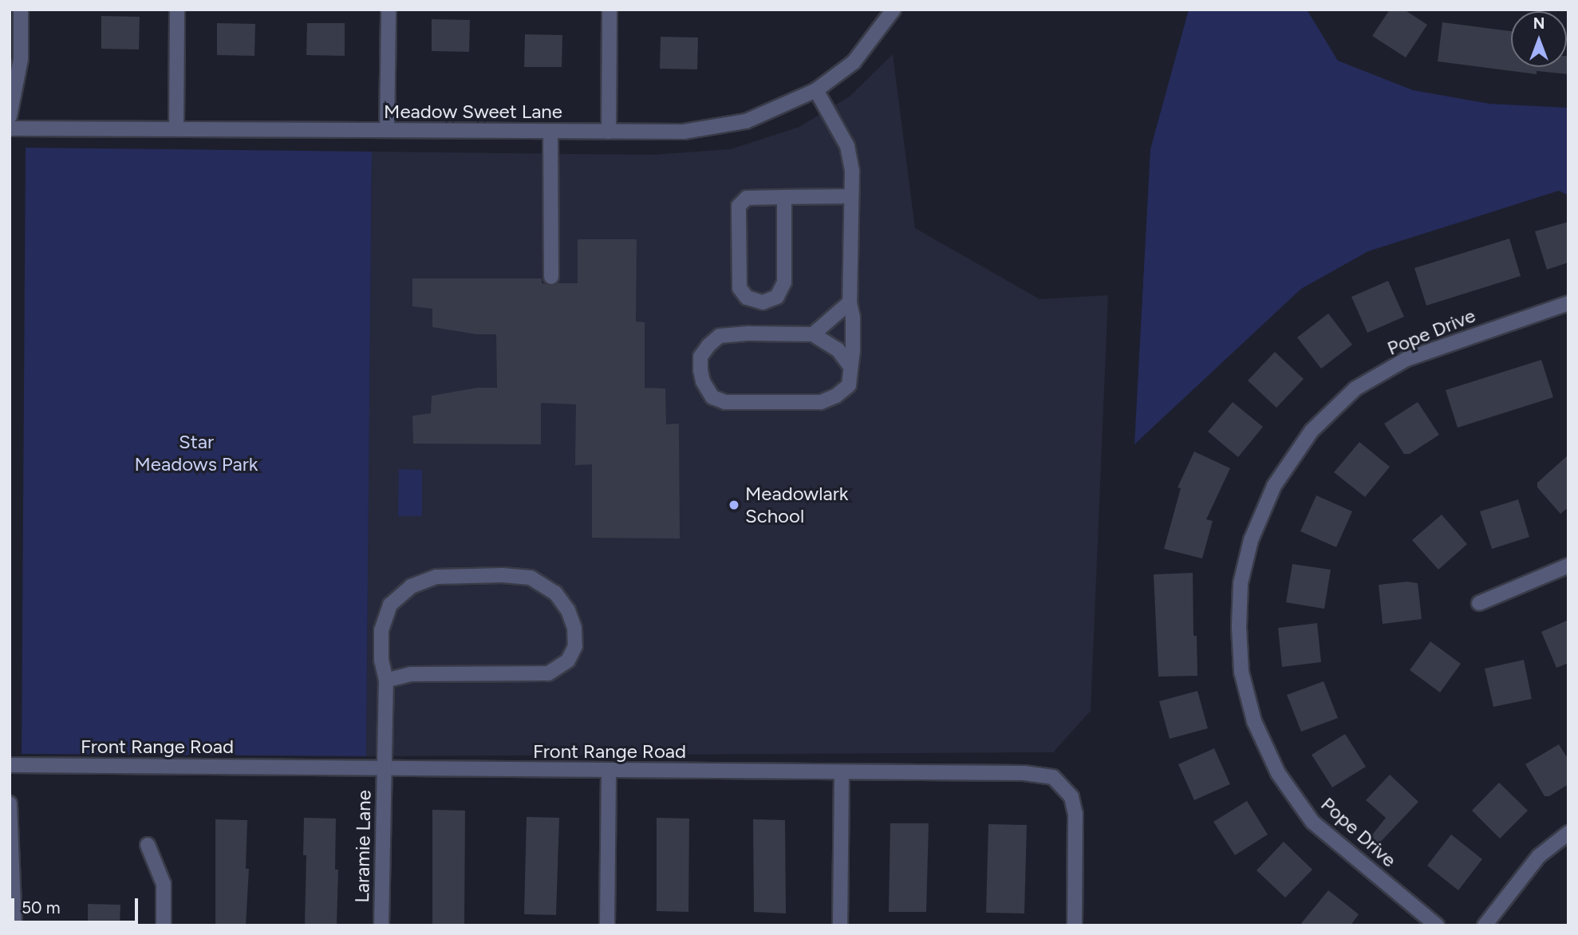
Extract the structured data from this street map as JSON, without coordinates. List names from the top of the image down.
{
  "streets": {
    "street": [
      "Meadow Sweet Lane",
      "Pope Drive",
      "Front Range Road",
      "Laramie Lane"
    ]
  },
  "crossings": [
    ["Front Range Road", "Laramie Lane"]
  ],
  "parks": ["Star Meadows Park"],
  "places": ["Meadowlark School"],
  "scale_bar": "50 m",
  "north": "top"
}
